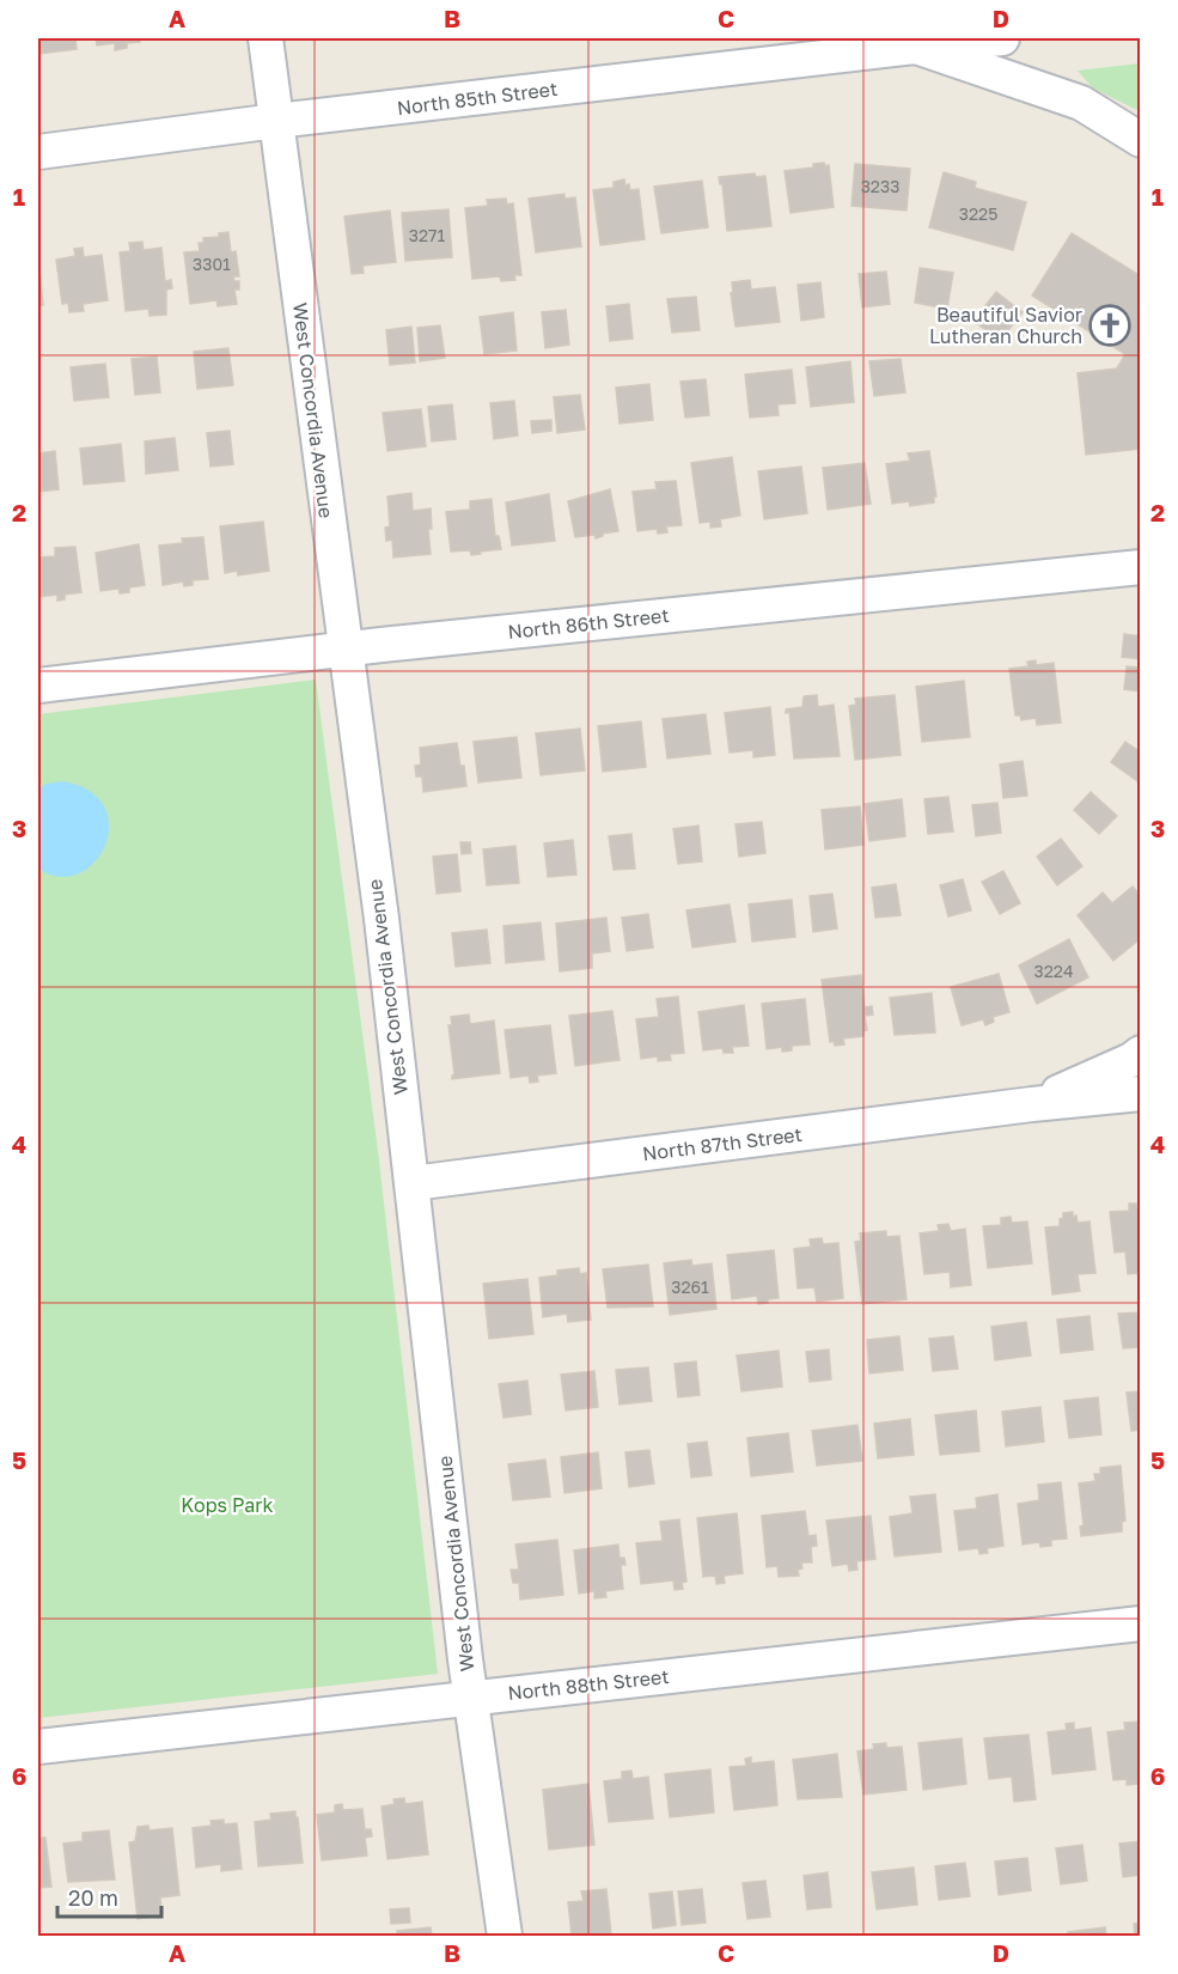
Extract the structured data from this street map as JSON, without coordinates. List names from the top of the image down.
{
  "streets": {
    "street": [
      "North 85th Street",
      "West Concordia Avenue",
      "North 86th Street",
      "North 87th Street",
      "North 88th Street"
    ]
  },
  "crossings": [
    ["North 85th Street", "West Concordia Avenue"],
    ["West Concordia Avenue", "North 86th Street"],
    ["West Concordia Avenue", "North 87th Street"],
    ["West Concordia Avenue", "North 88th Street"]
  ],
  "parks": ["Kops Park"],
  "places": {
    "church": ["Beautiful Savior Lutheran Church"]
  },
  "house_numbers": [
    "3233",
    "3225",
    "3271",
    "3301",
    "3224",
    "3261"
  ],
  "scale_bar": "20 m",
  "grid": {
    "columns": [
      "A",
      "B",
      "C",
      "D"
    ],
    "rows": [
      "1",
      "2",
      "3",
      "4",
      "5",
      "6"
    ]
  }
}
